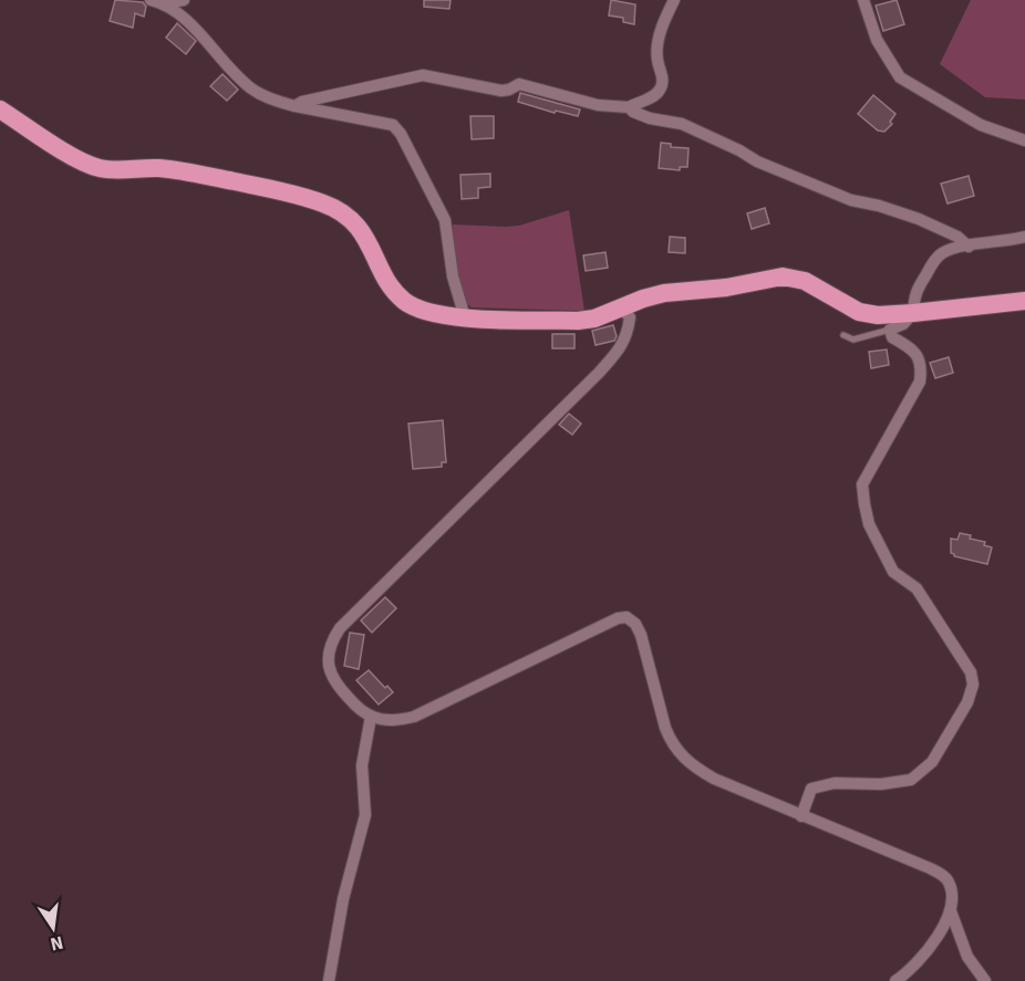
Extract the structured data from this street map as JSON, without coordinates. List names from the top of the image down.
{
  "north": "bottom"
}
